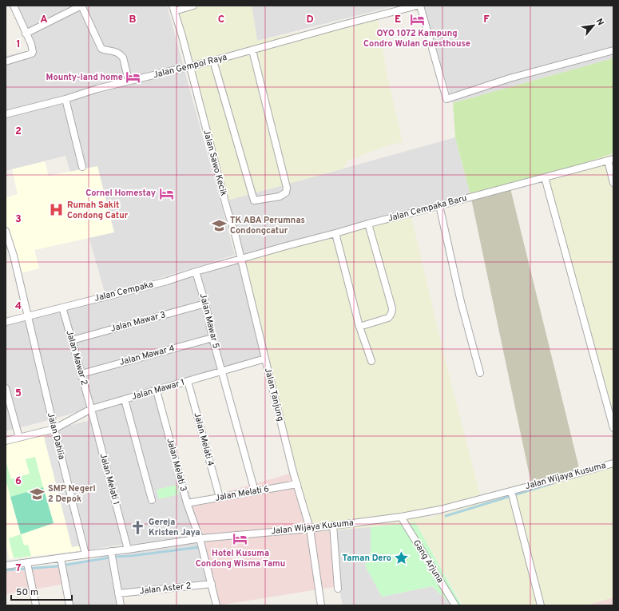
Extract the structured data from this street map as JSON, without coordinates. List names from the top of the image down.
{
  "streets": {
    "street": [
      "Jalan Gempol Raya",
      "Jalan Sawo Kecik",
      "Jalan Cempaka Baru",
      "Jalan Cempaka",
      "Jalan Mawar 5",
      "Jalan Mawar 3",
      "Jalan Mawar 4",
      "Jalan Mawar 2",
      "Jalan Mawar 1",
      "Jalan Tanjung",
      "Jalan Dahlia",
      "Jalan Melati 4",
      "Jalan Melati 3",
      "Jalan Wijaya Kusuma",
      "Jalan Melati 1",
      "Jalan Melati 6",
      "Gang Arjuna",
      "Jalan Aster 2"
    ]
  },
  "crossings": [
    ["Jalan Gempol Raya", "Jalan Sawo Kecik"],
    ["Jalan Sawo Kecik", "Jalan Cempaka Baru"],
    ["Jalan Sawo Kecik", "Jalan Cempaka"],
    ["Jalan Sawo Kecik", "Jalan Tanjung"],
    ["Jalan Cempaka Baru", "Jalan Cempaka"],
    ["Jalan Cempaka Baru", "Jalan Tanjung"],
    ["Jalan Cempaka", "Jalan Mawar 5"],
    ["Jalan Cempaka", "Jalan Mawar 2"],
    ["Jalan Cempaka", "Jalan Tanjung"],
    ["Jalan Cempaka", "Jalan Dahlia"],
    ["Jalan Mawar 5", "Jalan Mawar 3"],
    ["Jalan Mawar 5", "Jalan Mawar 4"],
    ["Jalan Mawar 5", "Jalan Mawar 1"],
    ["Jalan Mawar 5", "Jalan Melati 6"],
    ["Jalan Mawar 3", "Jalan Mawar 2"],
    ["Jalan Mawar 4", "Jalan Mawar 2"],
    ["Jalan Mawar 2", "Jalan Mawar 1"],
    ["Jalan Mawar 2", "Jalan Melati 1"],
    ["Jalan Mawar 1", "Jalan Tanjung"],
    ["Jalan Mawar 1", "Jalan Dahlia"],
    ["Jalan Mawar 1", "Jalan Melati 4"],
    ["Jalan Mawar 1", "Jalan Melati 3"],
    ["Jalan Mawar 1", "Jalan Melati 1"],
    ["Jalan Tanjung", "Jalan Wijaya Kusuma"],
    ["Jalan Tanjung", "Jalan Melati 6"],
    ["Jalan Dahlia", "Jalan Wijaya Kusuma"],
    ["Jalan Melati 4", "Jalan Melati 6"],
    ["Jalan Melati 3", "Jalan Wijaya Kusuma"],
    ["Jalan Melati 3", "Jalan Melati 6"],
    ["Jalan Melati 3", "Jalan Aster 2"],
    ["Jalan Wijaya Kusuma", "Jalan Melati 1"],
    ["Jalan Wijaya Kusuma", "Gang Arjuna"]
  ],
  "places": {
    "hotel": [
      "OYO 1072 Kampung Condro Wulan Guesthouse",
      "Mounty-land home",
      "Cornel Homestay",
      "Hotel Kusuma Condong Wisma Tamu"
    ],
    "hospital": ["Rumah Sakit Condong Catur"],
    "school or university": ["TK ABA Perumnas Condongcatur", "SMP Negeri 2 Depok"],
    "church": ["Gereja Kristen Jaya"],
    "place": ["Taman Dero"]
  },
  "scale_bar": "50 m",
  "north": "top right",
  "grid": {
    "columns": [
      "A",
      "B",
      "C",
      "D",
      "E",
      "F"
    ],
    "rows": [
      "1",
      "2",
      "3",
      "4",
      "5",
      "6",
      "7"
    ]
  }
}
